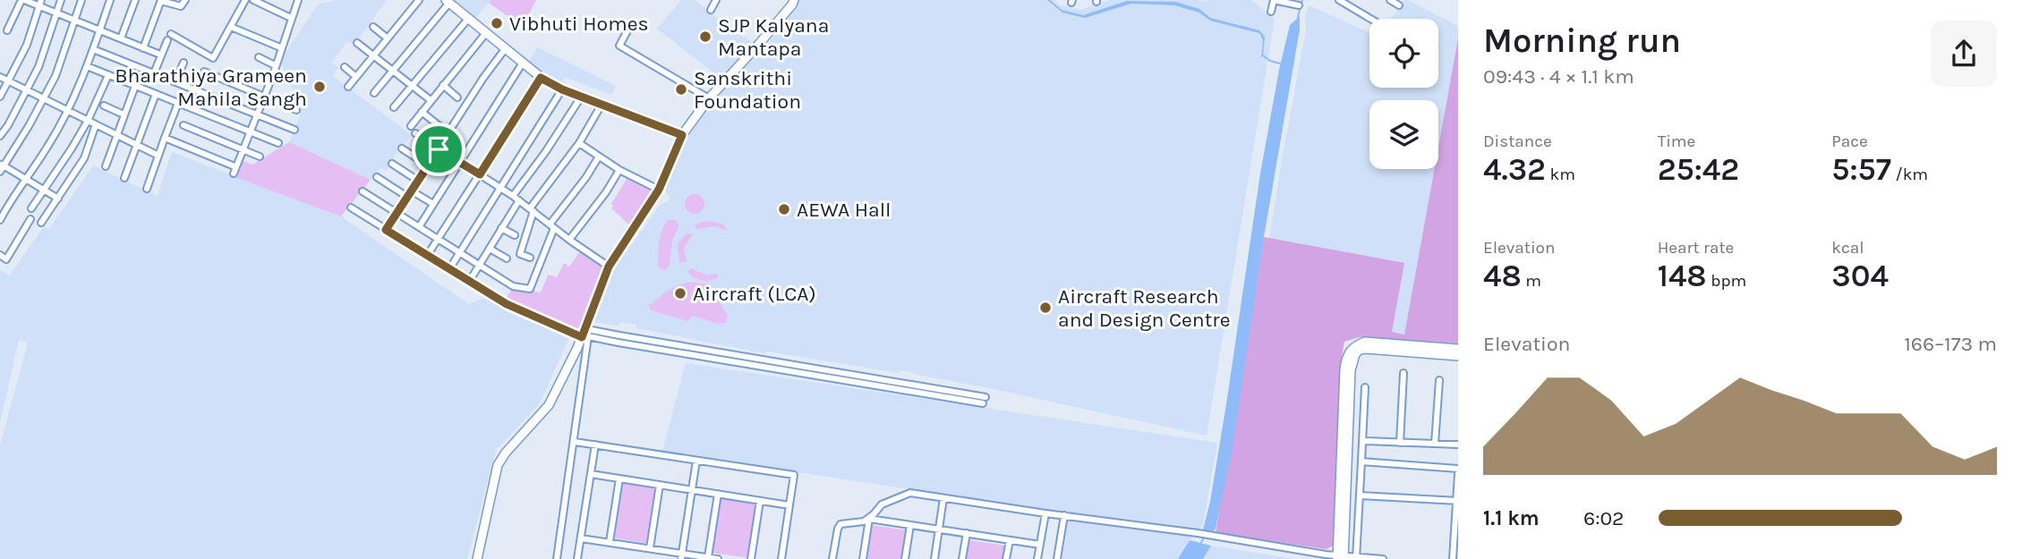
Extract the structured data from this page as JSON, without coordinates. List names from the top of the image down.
{
  "places": [
    "Vibhuti Homes",
    "SJP Kalyana Mantapa",
    "Bharathiya Grameen Mahila Sangh",
    "Sanskrithi Foundation",
    "AEWA Hall",
    "Aircraft (LCA)",
    "Aircraft Research and Design Centre"
  ],
  "page": {
    "heading": ["Morning run", "09:43 · 4 × 1.1 km"],
    "stats": [
      ["Distance", "4.32 km"],
      ["Time", "25:42"],
      ["Pace", "5:57 /km"],
      ["Elevation", "48 m"],
      ["Heart rate", "148 bpm"],
      ["kcal", "304"]
    ],
    "chart": ["Elevation", "166–173 m"],
    "list": [
      {
        "name": "1.1 km",
        "note": "6:02"
      }
    ]
  }
}
